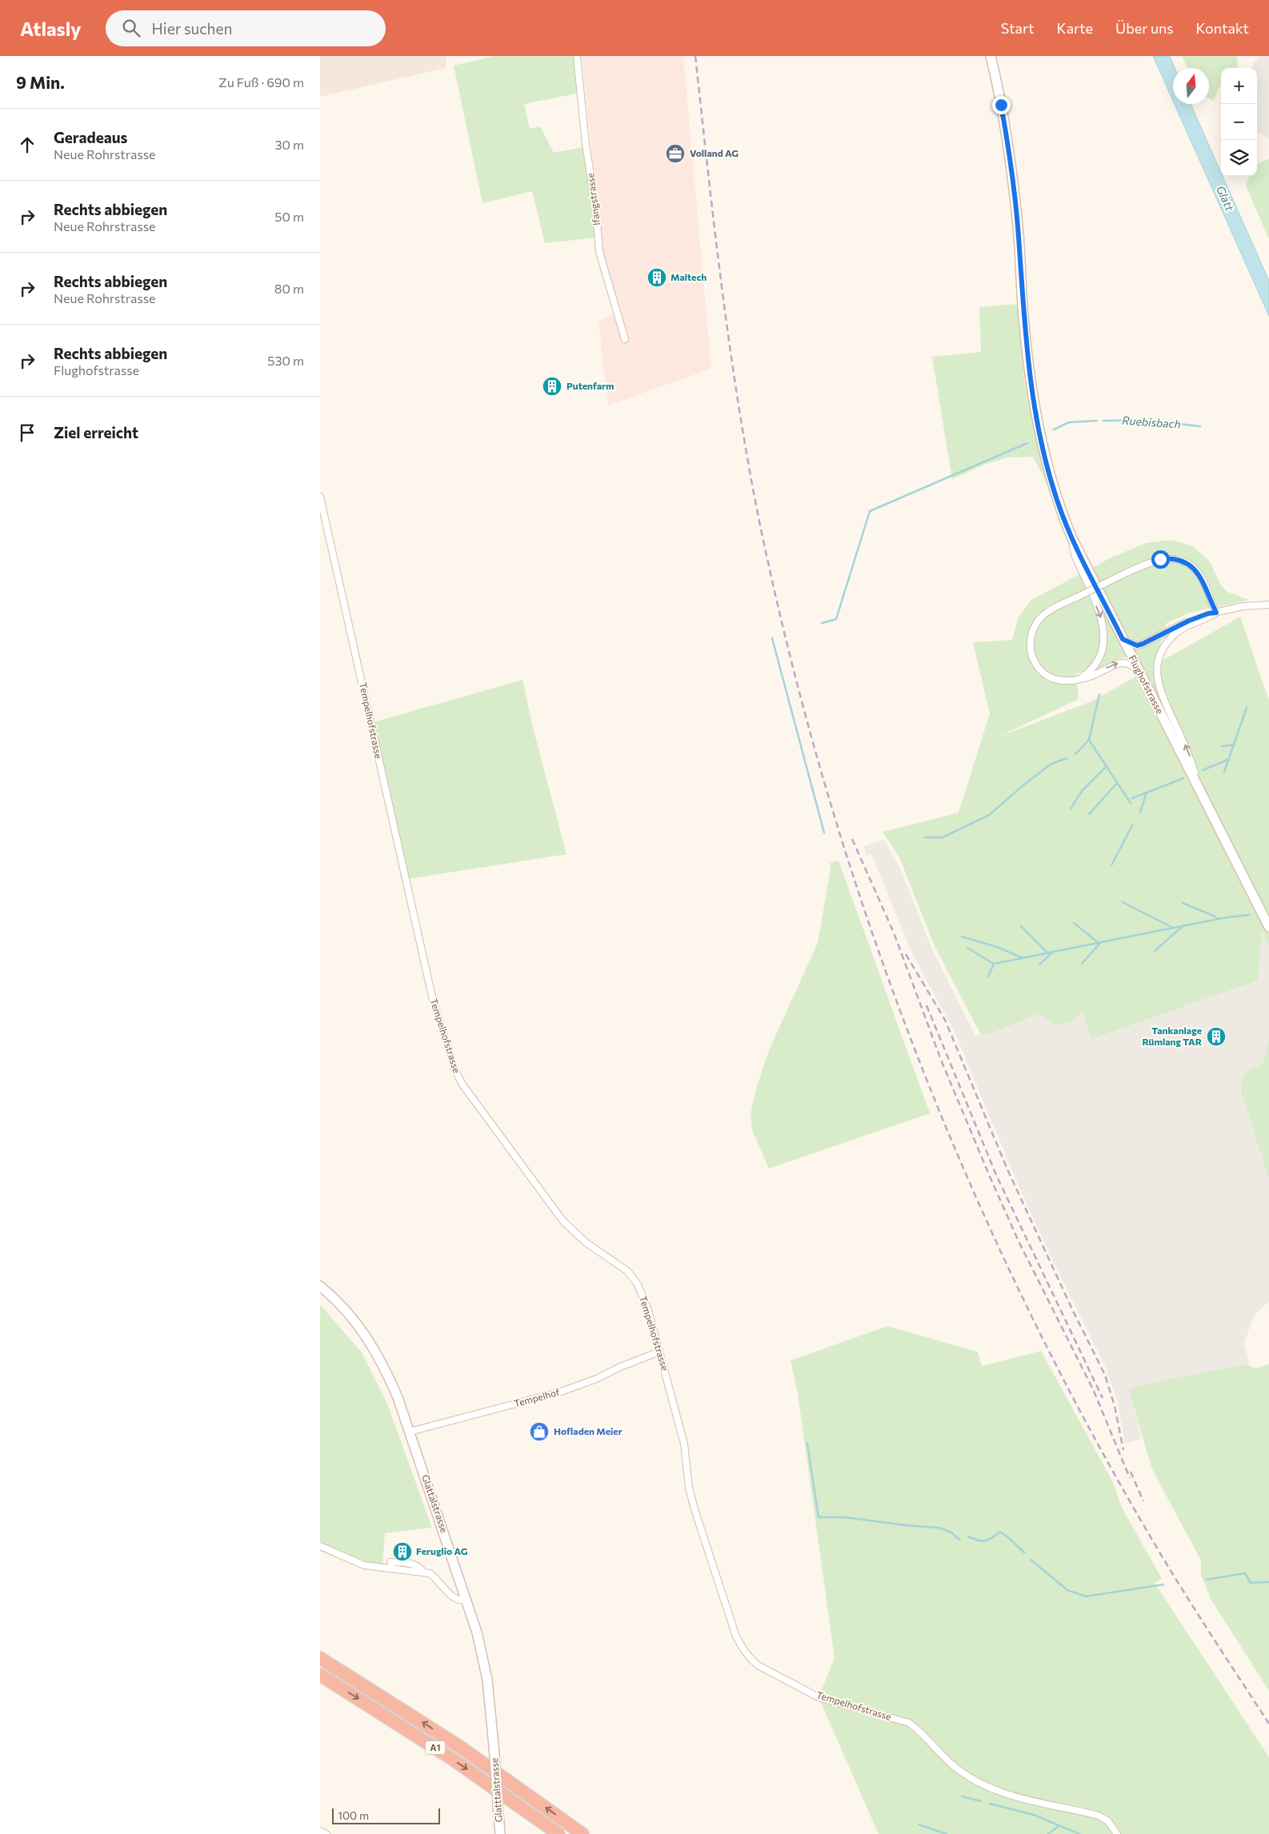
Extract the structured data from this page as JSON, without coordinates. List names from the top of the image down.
{
  "streets": {
    "highway": ["A1"],
    "main road": ["Flughofstrasse", "Glattalstrasse", "Glatttalstrasse"],
    "street": ["Ifangstrasse", "Tempelhofstrasse", "Tempelhof"]
  },
  "crossings": [
    ["Tempelhofstrasse", "Tempelhof"],
    ["Tempelhof", "Glattalstrasse"],
    ["Glattalstrasse", "Glatttalstrasse"]
  ],
  "water": ["Glatt", "Ruebisbach"],
  "places": {
    "office": ["Volland AG"],
    "building": [
      "Maltech",
      "Putenfarm",
      "Tankanlage Rümlang TAR",
      "Feruglio AG"
    ],
    "shop": ["Hofladen Meier"]
  },
  "scale_bar": "100 m",
  "north": "top",
  "page": {
    "header": "Atlasly",
    "search": "Hier suchen",
    "nav": [
      "Start",
      "Karte",
      "Über uns",
      "Kontakt"
    ],
    "heading": ["9 Min.", "Zu Fuß · 690 m"],
    "map_buttons": ["+", "−"],
    "list": [
      ["Geradeaus", "Neue Rohrstrasse", "30 m"],
      ["Rechts abbiegen", "Neue Rohrstrasse", "50 m"],
      ["Rechts abbiegen", "Neue Rohrstrasse", "80 m"],
      ["Rechts abbiegen", "Flughofstrasse", "530 m"],
      "Ziel erreicht"
    ],
    "scale": "100 m"
  }
}
